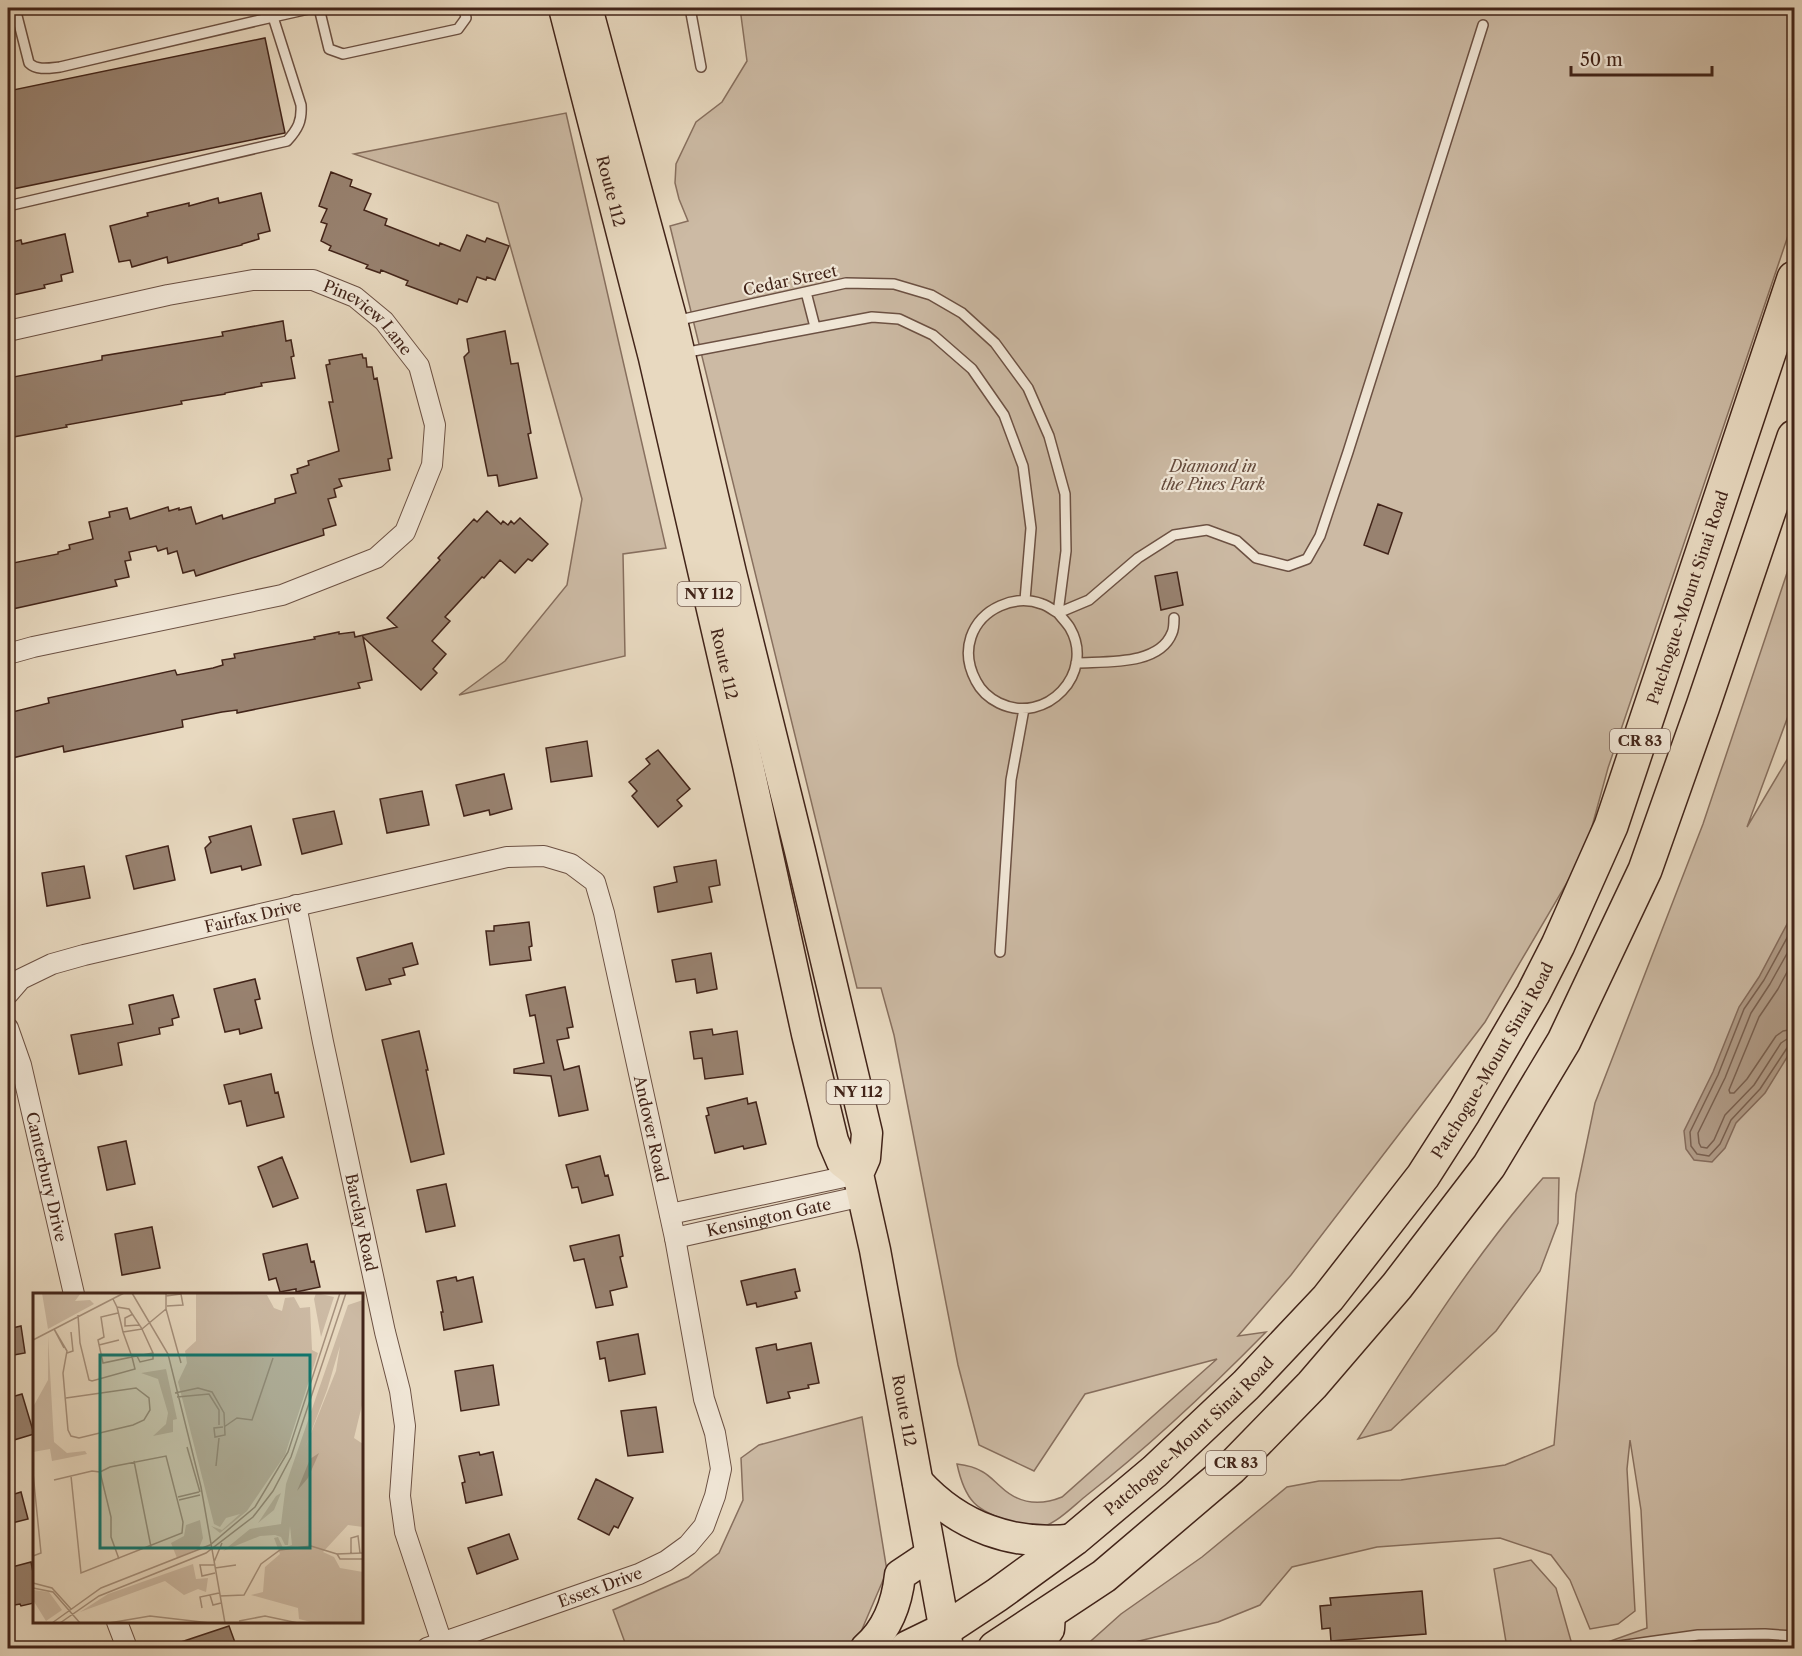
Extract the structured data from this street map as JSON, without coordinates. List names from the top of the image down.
{
  "streets": {
    "highway": ["Patchogue-Mount Sinai Road", "CR 83"],
    "main road": ["Route 112", "NY 112"],
    "street": [
      "Pineview Lane",
      "Fairfax Drive",
      "Andover Road",
      "Canterbury Drive",
      "Kensington Gate",
      "Barclay Road",
      "Essex Drive"
    ],
    "lane": ["Cedar Street"]
  },
  "crossings": [
    ["Route 112", "Cedar Street"],
    ["Route 112", "Patchogue-Mount Sinai Road"],
    ["Route 112", "Kensington Gate"],
    ["Fairfax Drive", "Andover Road"],
    ["Fairfax Drive", "Barclay Road"],
    ["Andover Road", "Kensington Gate"],
    ["Andover Road", "Essex Drive"],
    ["Barclay Road", "Essex Drive"]
  ],
  "parks": ["Diamond in the Pines Park"],
  "scale_bar": "50 m"
}
